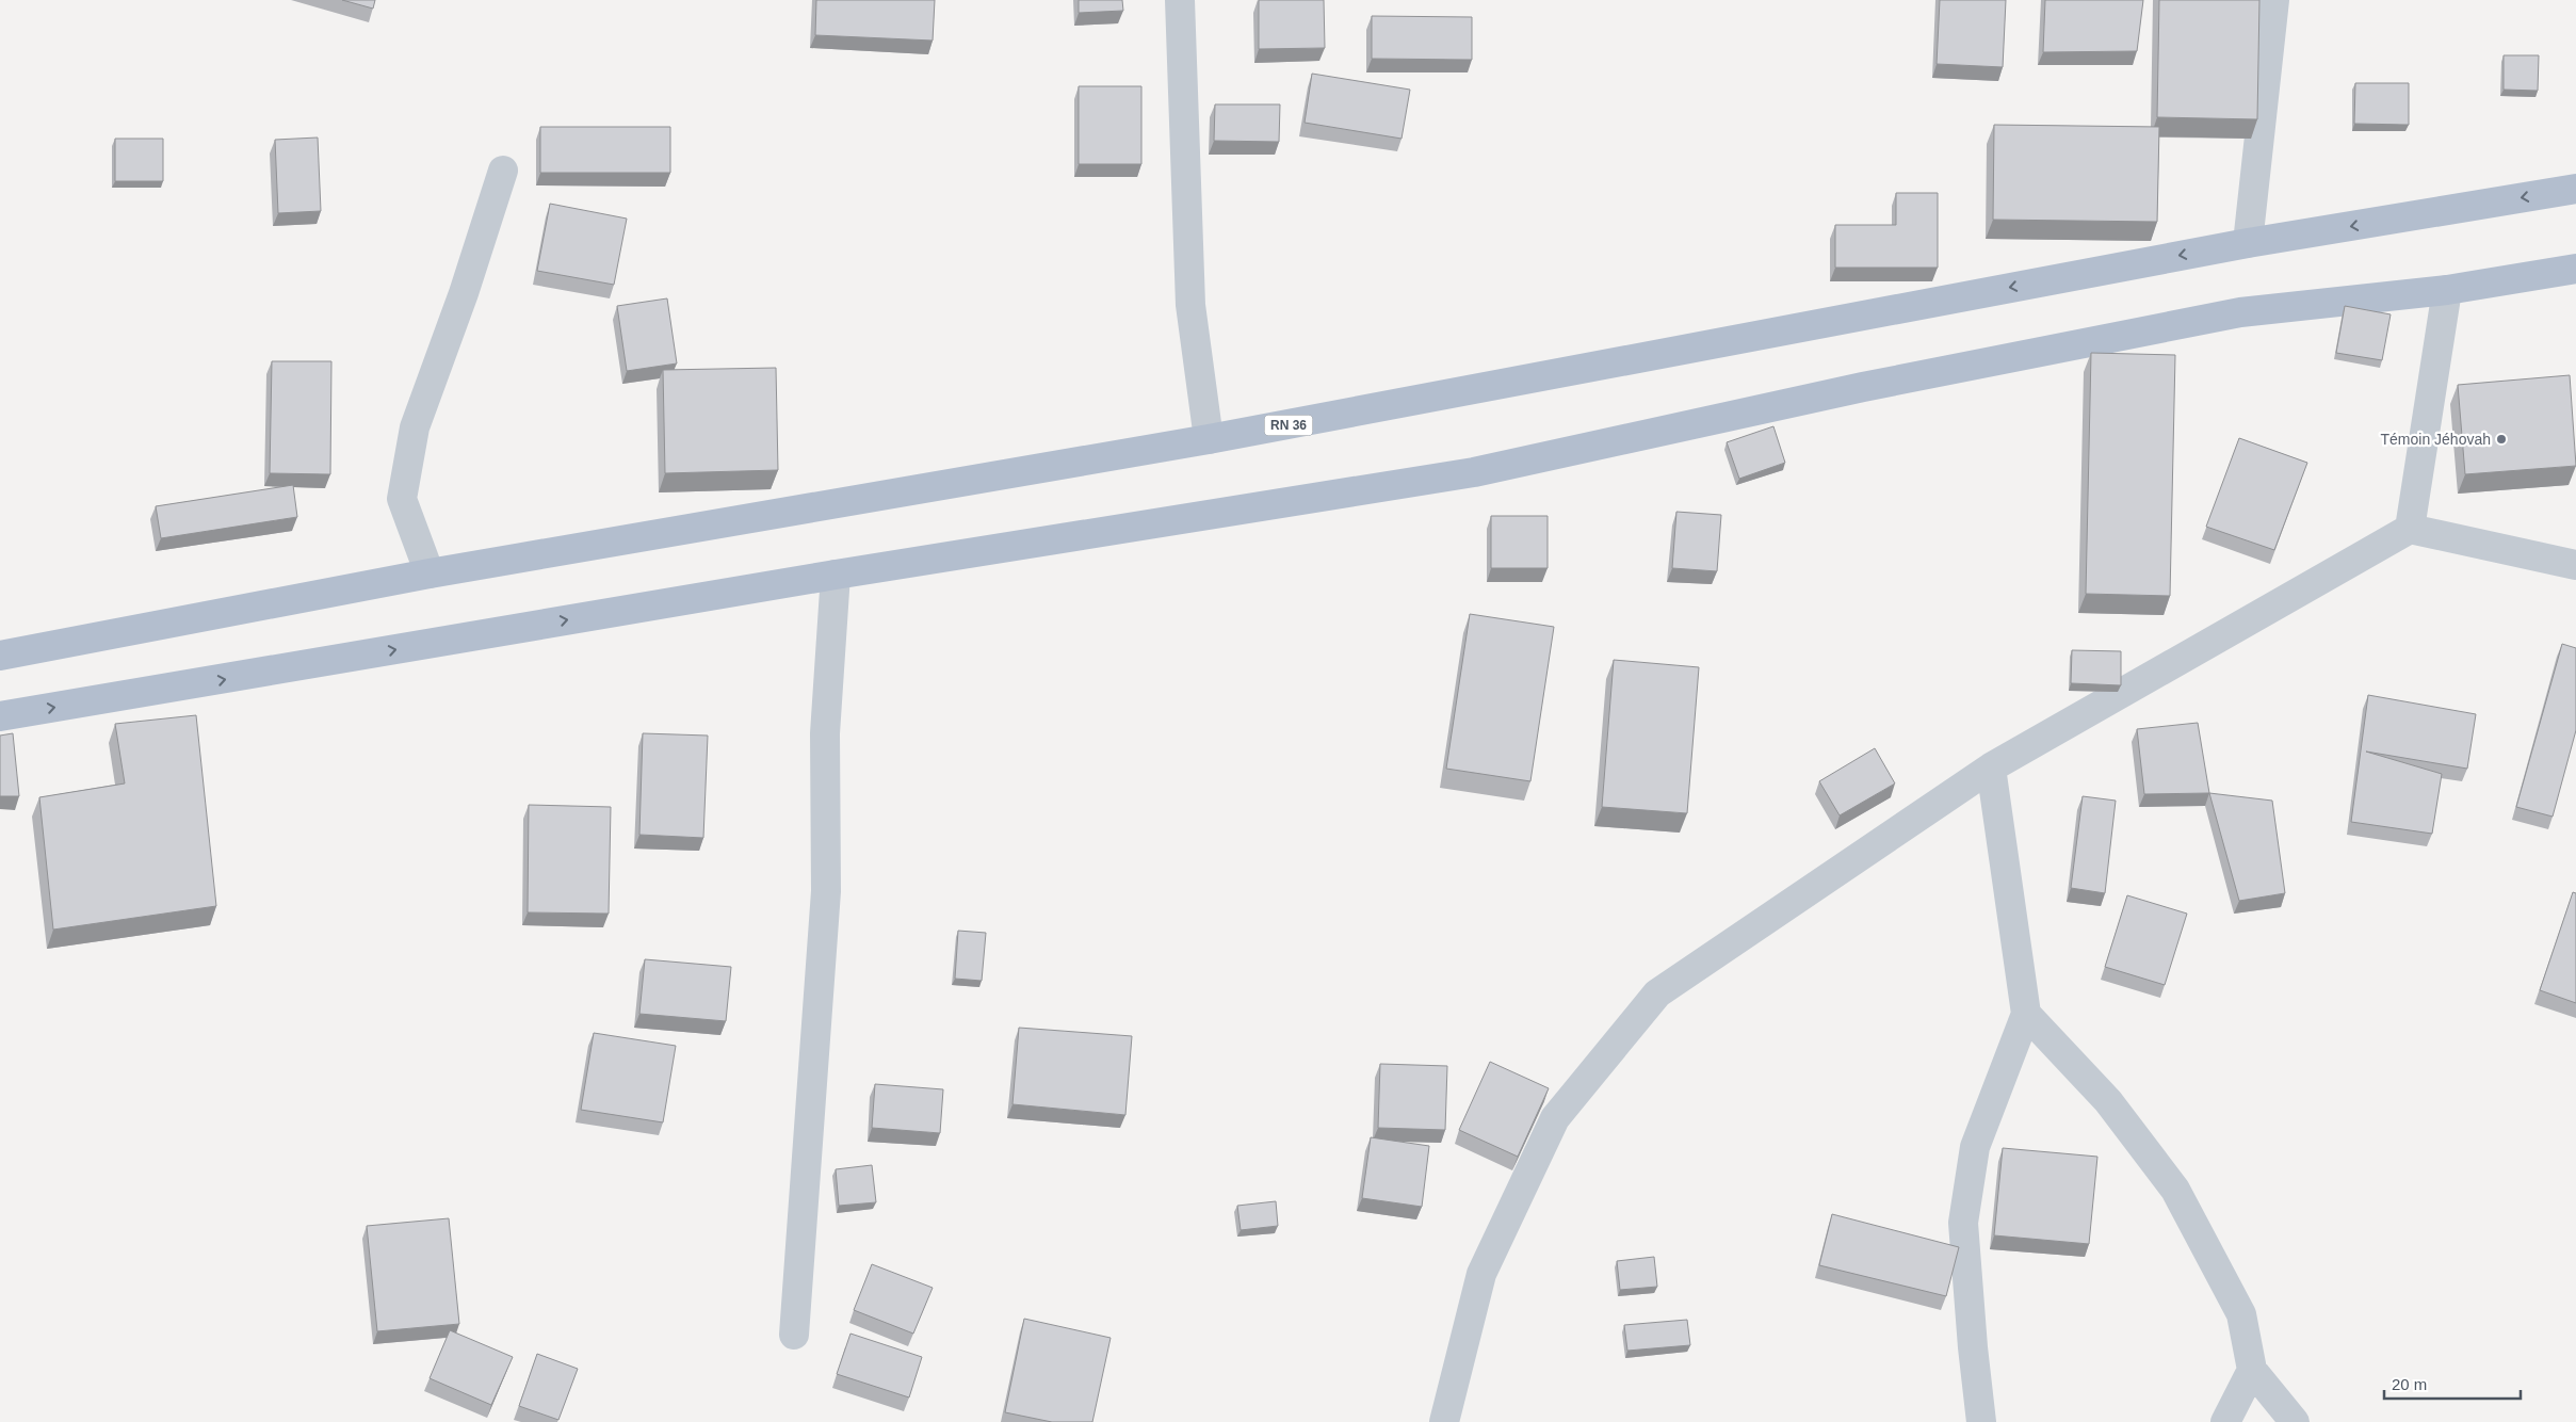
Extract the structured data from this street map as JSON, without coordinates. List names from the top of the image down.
{
  "streets": {
    "main road": ["RN 36"]
  },
  "places": ["Témoin Jéhovah"],
  "scale_bar": "20 m"
}
